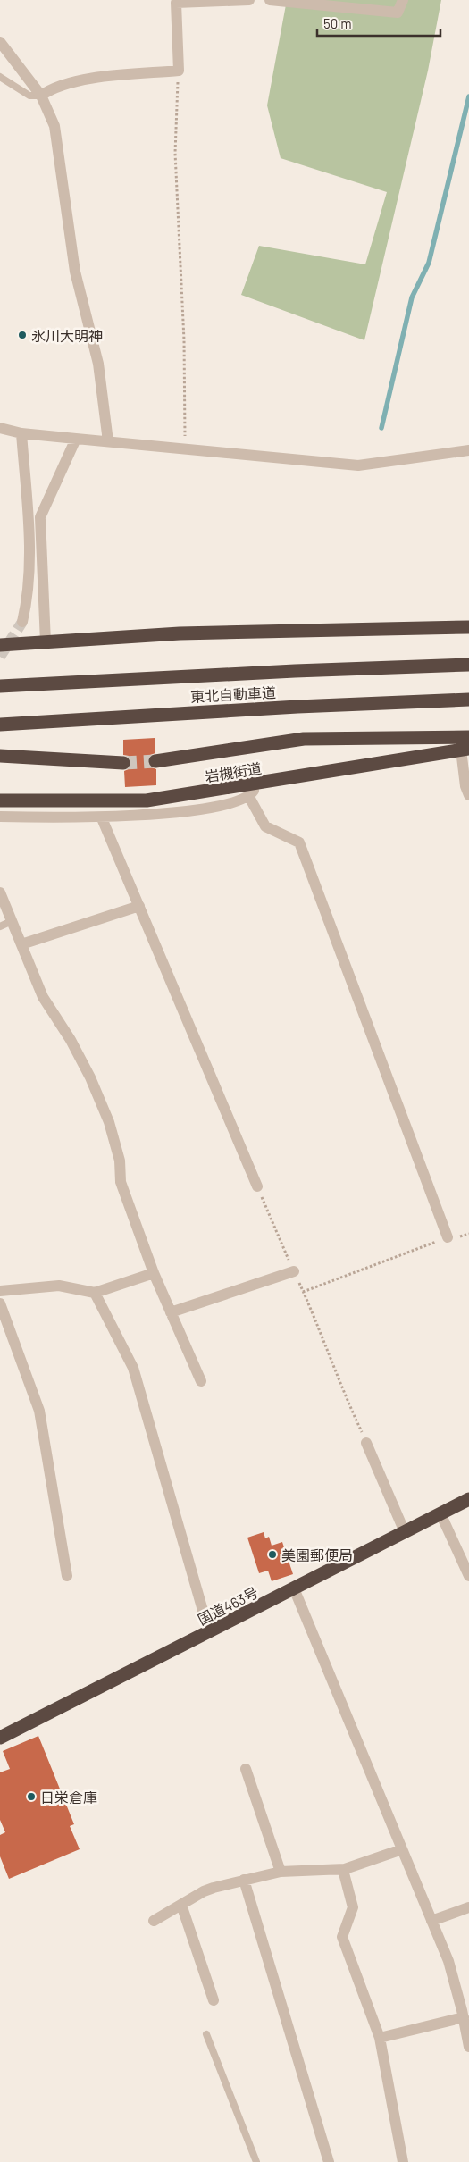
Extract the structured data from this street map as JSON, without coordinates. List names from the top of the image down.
{
  "streets": {
    "highway": ["東北自動車道", "岩槻街道", "国道463号"]
  },
  "places": ["氷川大明神", "美園郵便局", "日栄倉庫"],
  "scale_bar": "50 m"
}
